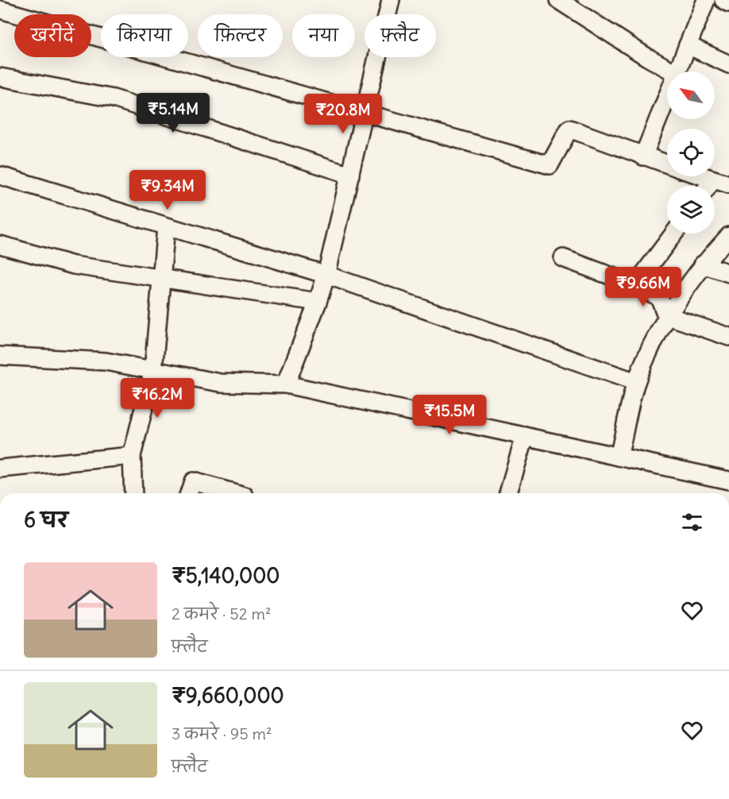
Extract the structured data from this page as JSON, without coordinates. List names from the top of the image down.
{
  "north": "top left",
  "page": {
    "chip": [
      "खरीदें",
      "किराया",
      "फ़िल्टर",
      "नया",
      "फ़्लैट"
    ],
    "price": [
      "₹5.14M",
      "₹20.8M",
      "₹9.34M",
      "₹9.66M",
      "₹16.2M",
      "₹15.5M"
    ],
    "heading": "6 घर",
    "list": [
      {
        "name": "₹5,140,000",
        "note": "2 कमरे · 52 m² · फ़्लैट"
      },
      {
        "name": "₹9,660,000",
        "note": "3 कमरे · 95 m² · फ़्लैट"
      }
    ]
  }
}
